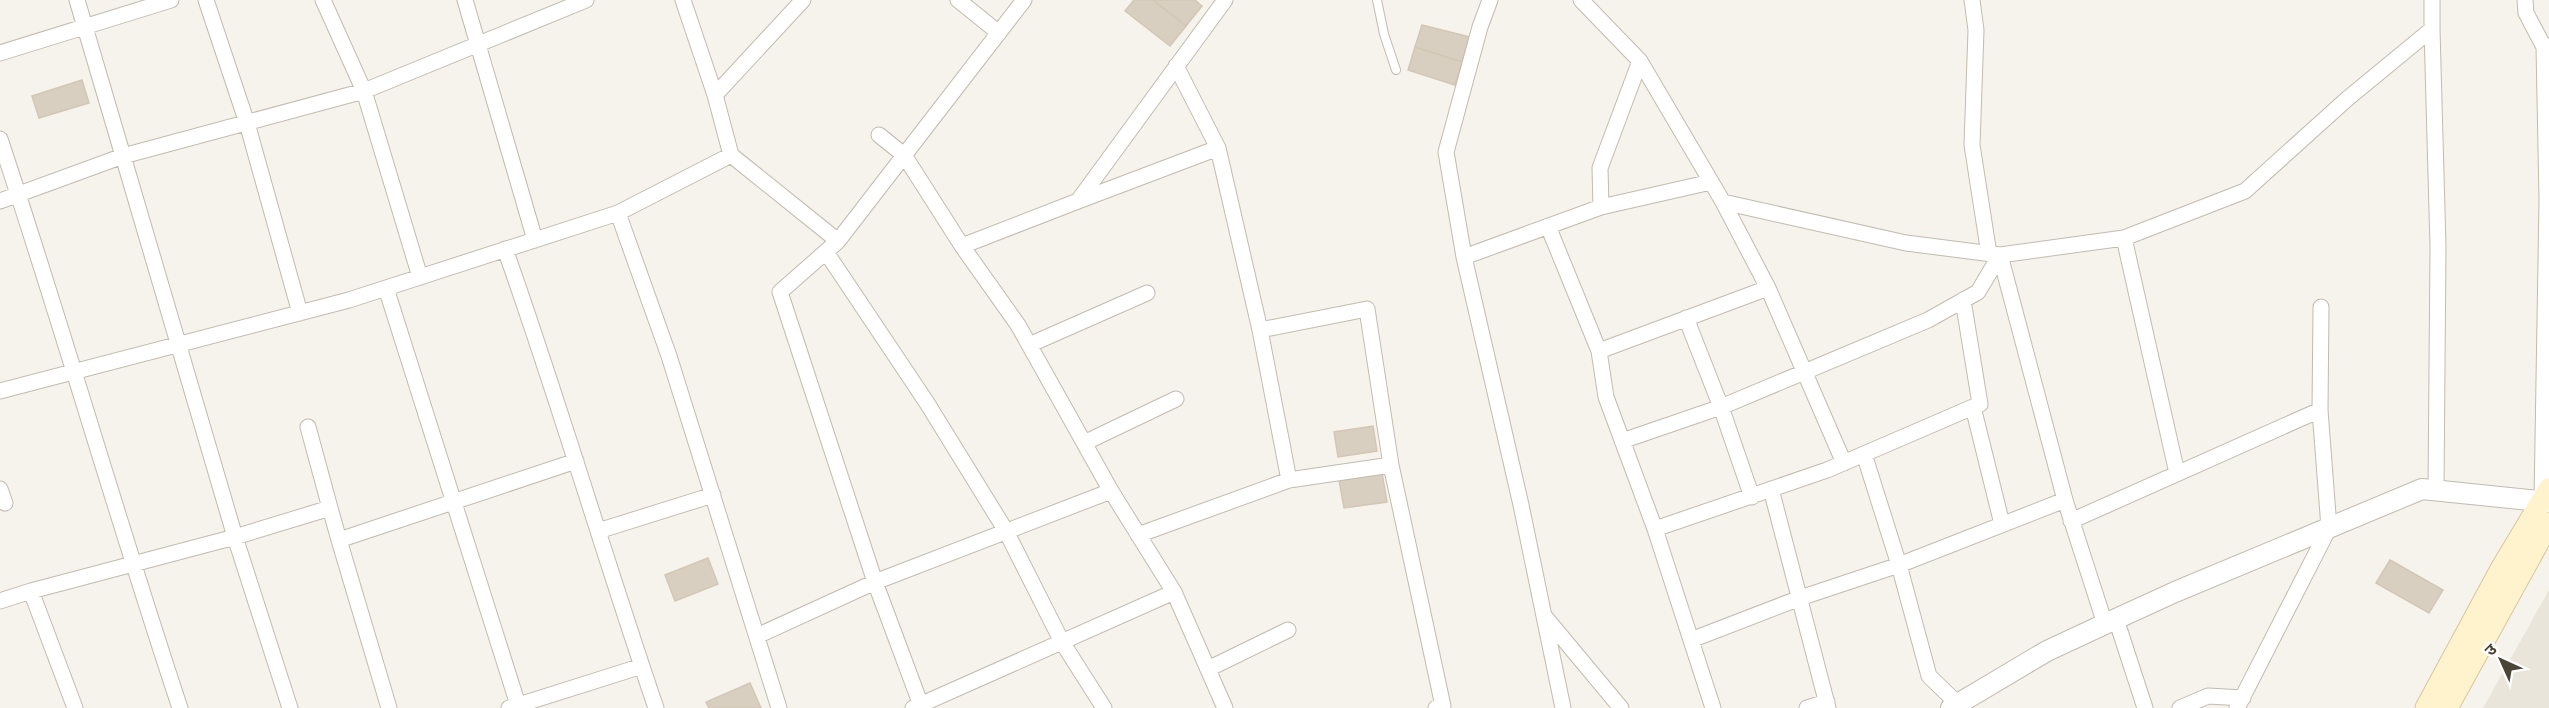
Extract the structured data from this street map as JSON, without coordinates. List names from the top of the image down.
{
  "north": "top left"
}
